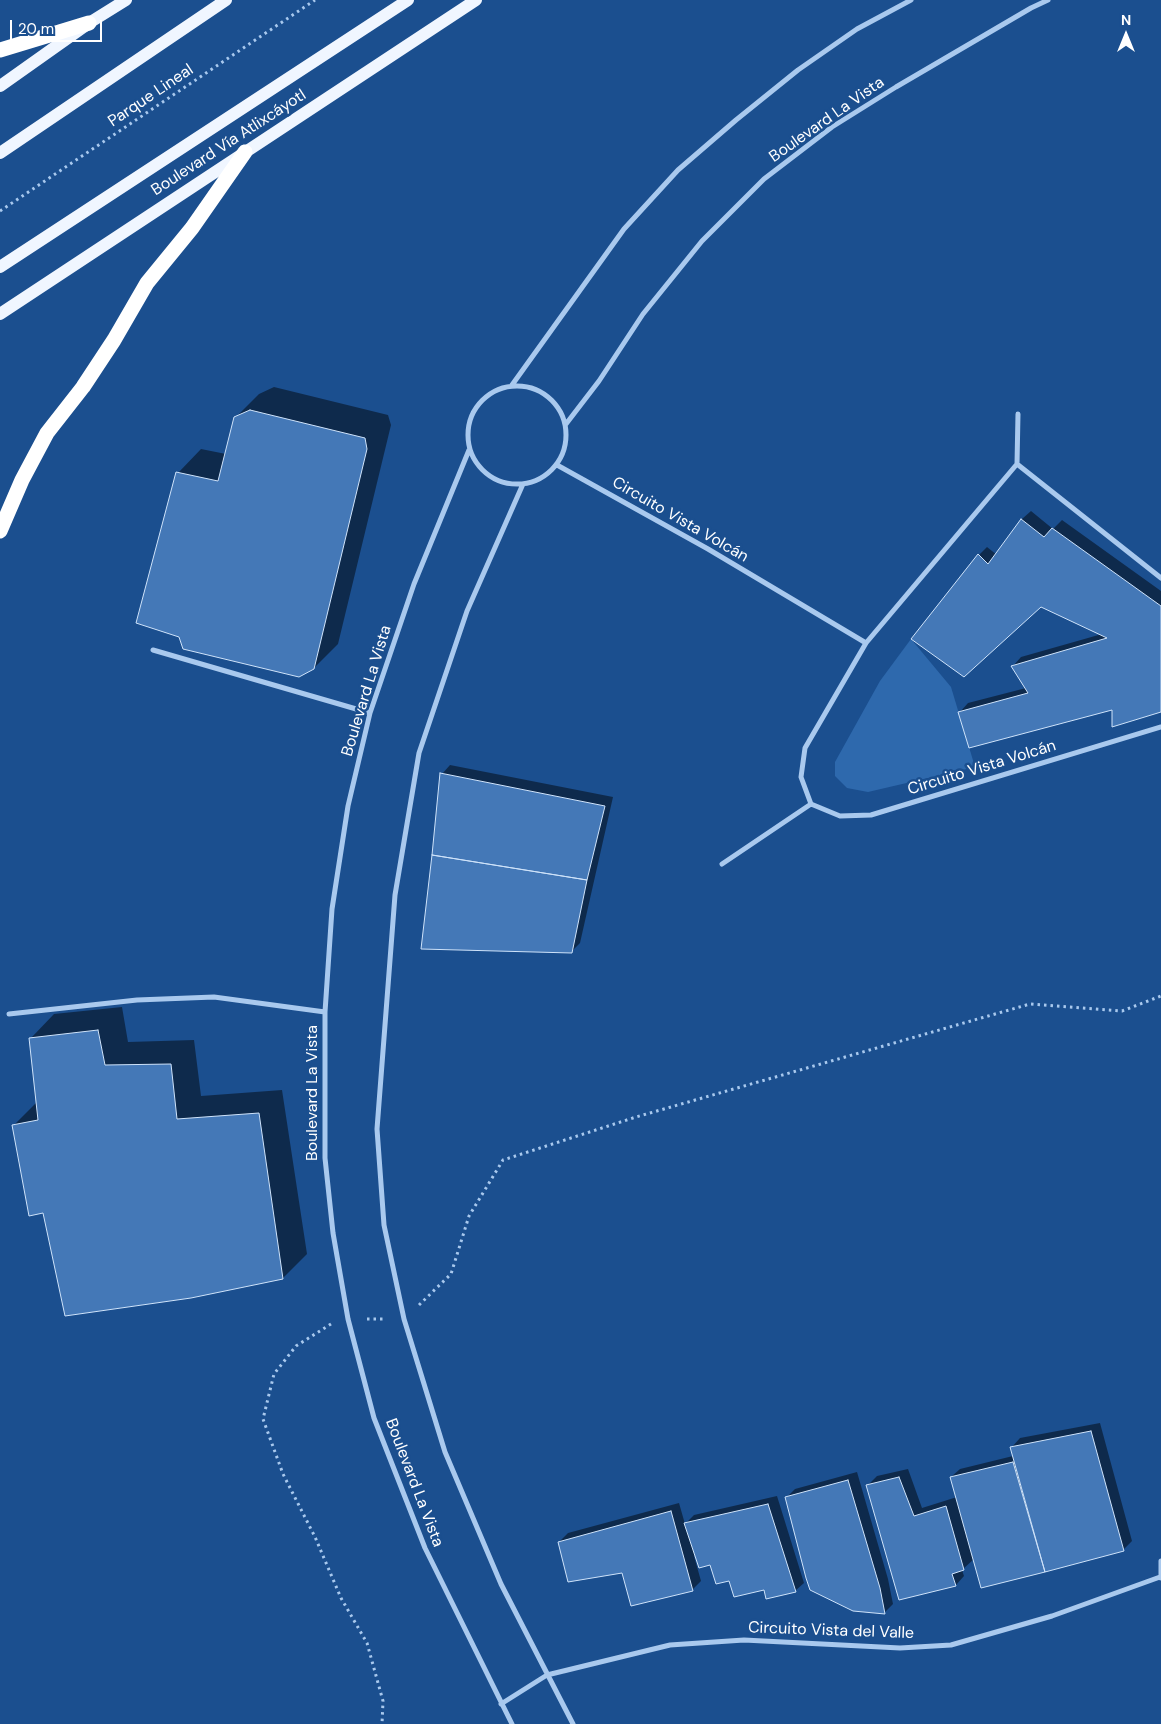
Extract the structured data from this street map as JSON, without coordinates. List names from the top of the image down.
{
  "streets": {
    "main road": ["Boulevard Vía Atlixcáyotl"],
    "street": ["Boulevard La Vista", "Circuito Vista Volcán", "Circuito Vista del Valle"],
    "path": ["Parque Lineal"]
  },
  "crossings": [
    ["Boulevard La Vista", "Circuito Vista Volcán"],
    ["Boulevard La Vista", "Circuito Vista del Valle"]
  ],
  "scale_bar": "20 m",
  "north": "top"
}
